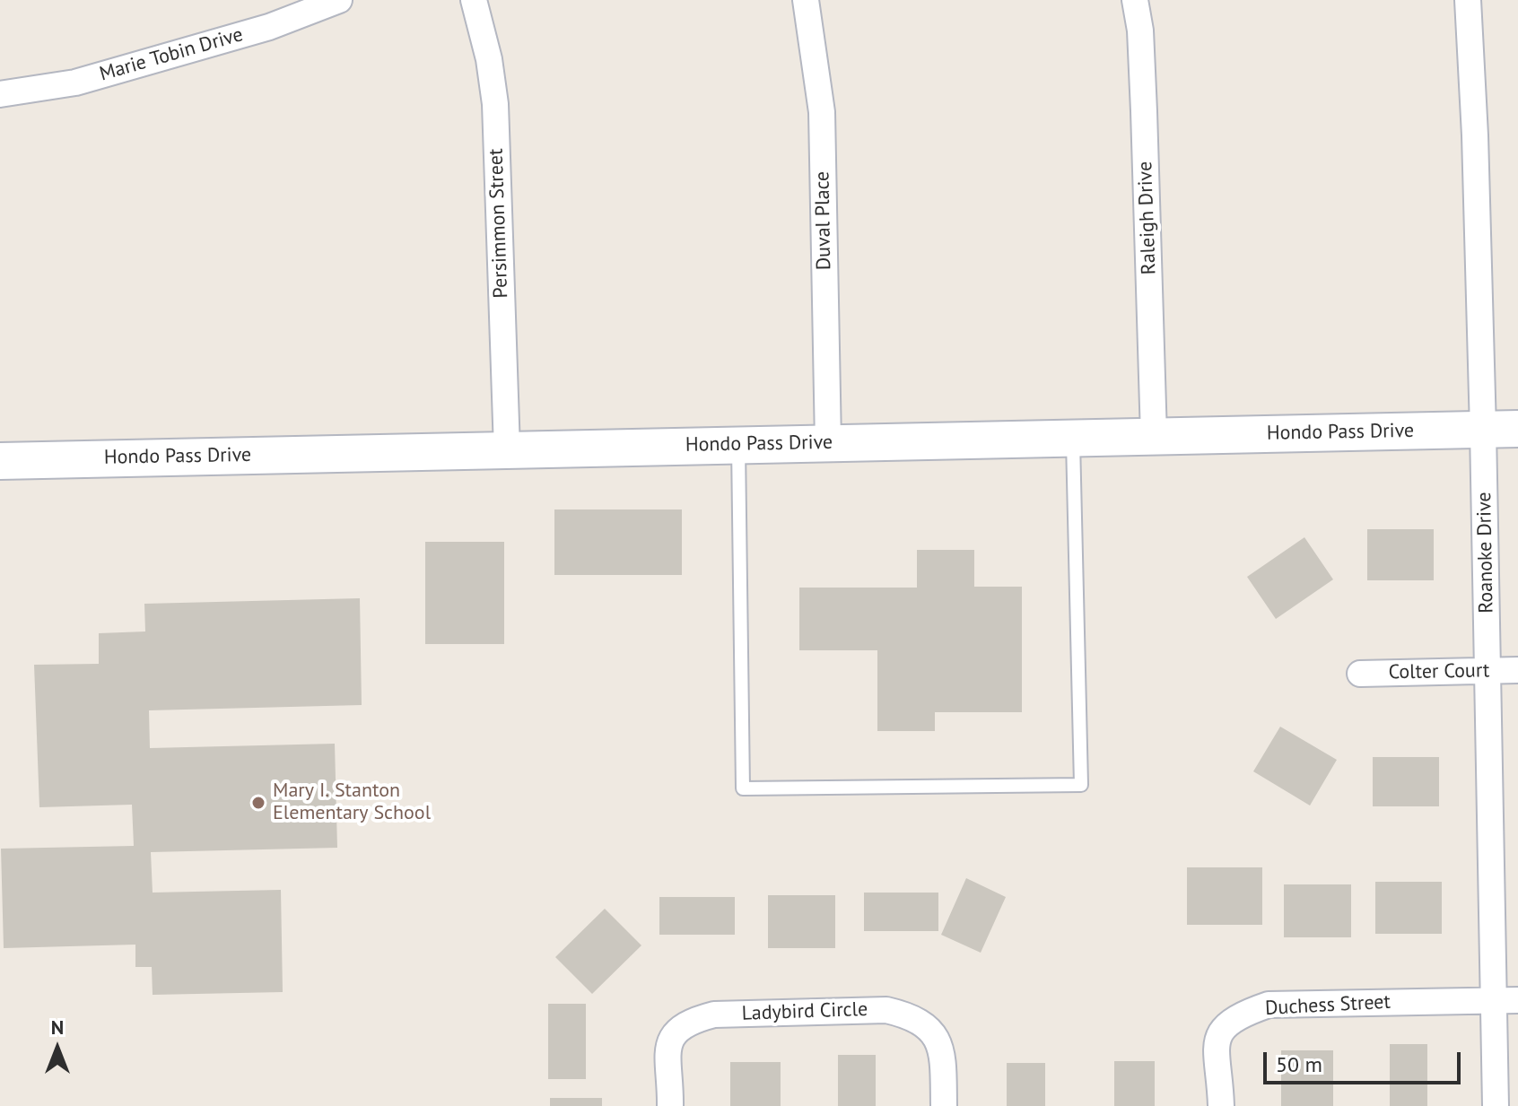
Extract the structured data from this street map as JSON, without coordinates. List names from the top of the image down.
{
  "streets": {
    "main road": ["Hondo Pass Drive"],
    "street": [
      "Marie Tobin Drive",
      "Raleigh Drive",
      "Duval Place",
      "Persimmon Street",
      "Roanoke Drive",
      "Colter Court",
      "Duchess Street",
      "Ladybird Circle"
    ]
  },
  "crossings": [
    ["Raleigh Drive", "Hondo Pass Drive"],
    ["Duval Place", "Hondo Pass Drive"],
    ["Persimmon Street", "Hondo Pass Drive"],
    ["Hondo Pass Drive", "Roanoke Drive"],
    ["Roanoke Drive", "Colter Court"],
    ["Roanoke Drive", "Duchess Street"]
  ],
  "places": ["Mary I. Stanton Elementary School"],
  "scale_bar": "50 m",
  "north": "top"
}
